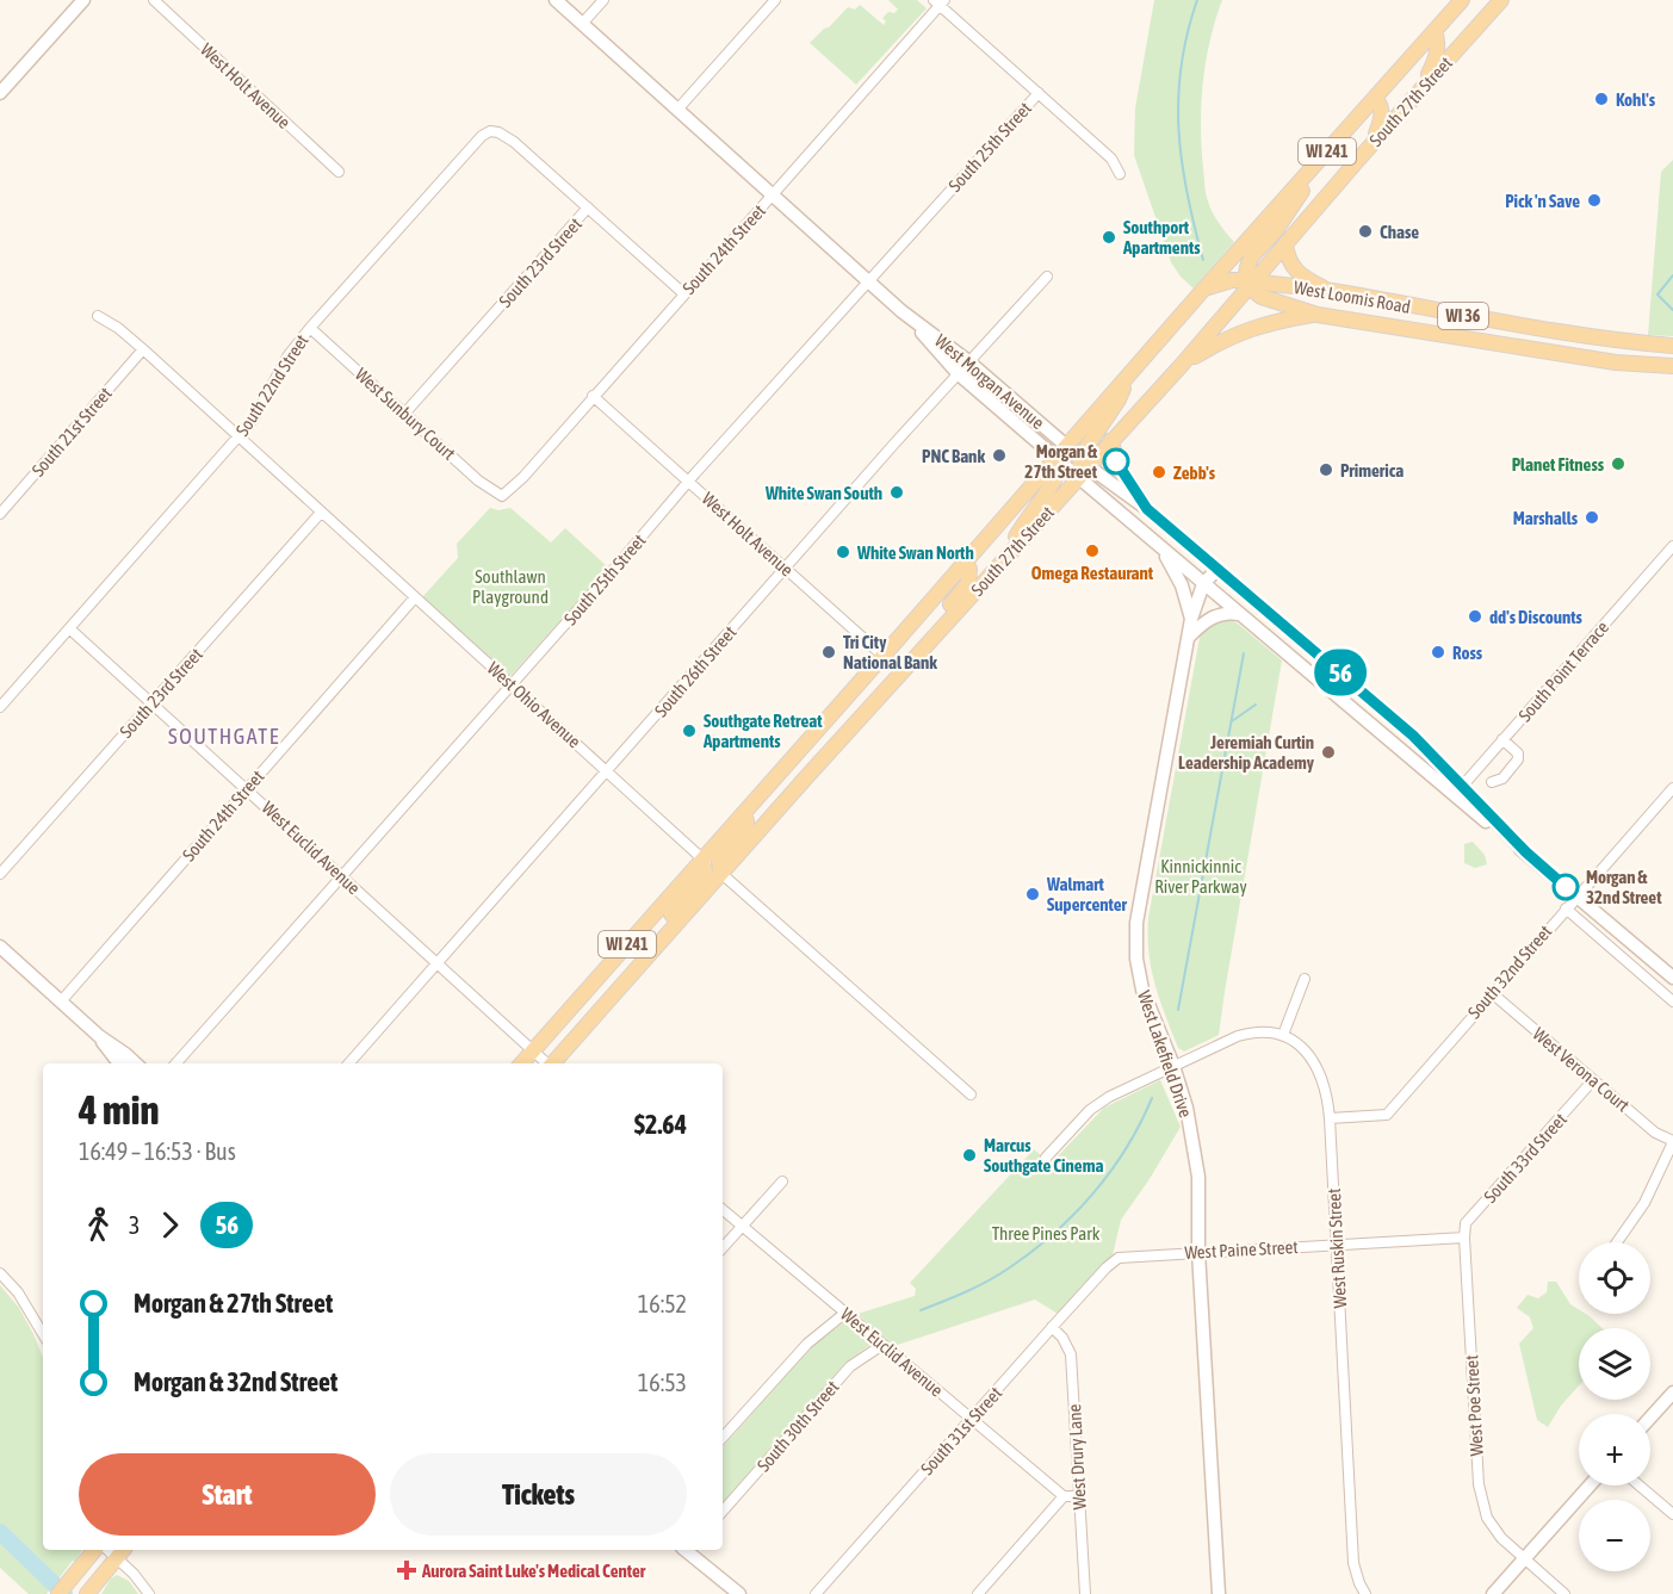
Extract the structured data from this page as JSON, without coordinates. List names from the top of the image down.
{
  "streets": {
    "main road": [
      "South 27th Street",
      "WI 241",
      "West Loomis Road",
      "WI 36"
    ],
    "street": [
      "West Holt Avenue",
      "South 25th Street",
      "South 24th Street",
      "South 23rd Street",
      "West Morgan Avenue",
      "South 22nd Street",
      "West Sunbury Court",
      "South 21st Street",
      "South 26th Street",
      "South Point Terrace",
      "West Ohio Avenue",
      "West Euclid Avenue",
      "South 32nd Street",
      "West Lakefield Drive",
      "West Verona Court",
      "South 33rd Street",
      "West Ruskin Street",
      "West Paine Street",
      "West Poe Street",
      "South 30th Street",
      "South 31st Street",
      "West Drury Lane"
    ]
  },
  "crossings": [
    ["West Holt Avenue", "South 27th Street"],
    ["West Holt Avenue", "South 25th Street"],
    ["West Holt Avenue", "South 24th Street"],
    ["West Holt Avenue", "South 26th Street"],
    ["South 27th Street", "West Loomis Road"],
    ["South 27th Street", "West Morgan Avenue"],
    ["South 27th Street", "West Ohio Avenue"],
    ["South 27th Street", "West Euclid Avenue"],
    ["South 25th Street", "West Morgan Avenue"],
    ["South 25th Street", "West Ohio Avenue"],
    ["South 25th Street", "West Euclid Avenue"],
    ["South 24th Street", "West Morgan Avenue"],
    ["South 24th Street", "West Sunbury Court"],
    ["South 24th Street", "West Ohio Avenue"],
    ["South 24th Street", "West Euclid Avenue"],
    ["South 23rd Street", "South 22nd Street"],
    ["South 23rd Street", "West Sunbury Court"],
    ["South 23rd Street", "West Ohio Avenue"],
    ["South 23rd Street", "West Euclid Avenue"],
    ["West Morgan Avenue", "South 26th Street"],
    ["West Morgan Avenue", "South Point Terrace"],
    ["West Morgan Avenue", "South 32nd Street"],
    ["West Morgan Avenue", "West Lakefield Drive"],
    ["South 22nd Street", "West Sunbury Court"],
    ["South 22nd Street", "West Ohio Avenue"],
    ["South 22nd Street", "West Euclid Avenue"],
    ["South 21st Street", "West Ohio Avenue"],
    ["South 26th Street", "West Ohio Avenue"],
    ["South 26th Street", "West Euclid Avenue"],
    ["West Euclid Avenue", "South 30th Street"],
    ["West Euclid Avenue", "South 31st Street"],
    ["South 32nd Street", "West Verona Court"],
    ["South 32nd Street", "West Ruskin Street"],
    ["West Lakefield Drive", "West Paine Street"],
    ["West Verona Court", "South 33rd Street"],
    ["South 33rd Street", "West Paine Street"],
    ["South 33rd Street", "West Poe Street"],
    ["West Ruskin Street", "West Paine Street"],
    ["West Paine Street", "West Poe Street"],
    ["West Paine Street", "South 31st Street"],
    ["South 31st Street", "West Drury Lane"]
  ],
  "districts": ["SOUTHGATE"],
  "parks": ["Southlawn Playground", "Kinnickinnic River Parkway", "Three Pines Park"],
  "places": {
    "other": [
      "Kohl's",
      "Pick 'n Save",
      "Chase",
      "Southport Apartments",
      "PNC Bank",
      "Morgan & 27th Street",
      "Planet Fitness",
      "Primerica",
      "Zebb's",
      "White Swan South",
      "Marshalls",
      "Omega Restaurant",
      "White Swan North",
      "dd's Discounts",
      "Tri City National Bank",
      "Ross",
      "Southgate Retreat Apartments",
      "Jeremiah Curtin Leadership Academy",
      "Morgan & 32nd Street",
      "Walmart Supercenter",
      "Marcus Southgate Cinema"
    ],
    "health": ["Aurora Saint Luke's Medical Center"]
  },
  "lines": ["bus line 56"],
  "page": {
    "on_map": "56",
    "heading": ["4 min", "16:49 – 16:53 · Bus", "$2.64"],
    "legs": ["3", "56"],
    "map_buttons": ["+", "−"],
    "list": [
      {
        "name": "Morgan & 27th Street",
        "value": "16:52"
      },
      {
        "name": "Morgan & 32nd Street",
        "value": "16:53"
      }
    ],
    "buttons": ["Start", "Tickets"]
  }
}
